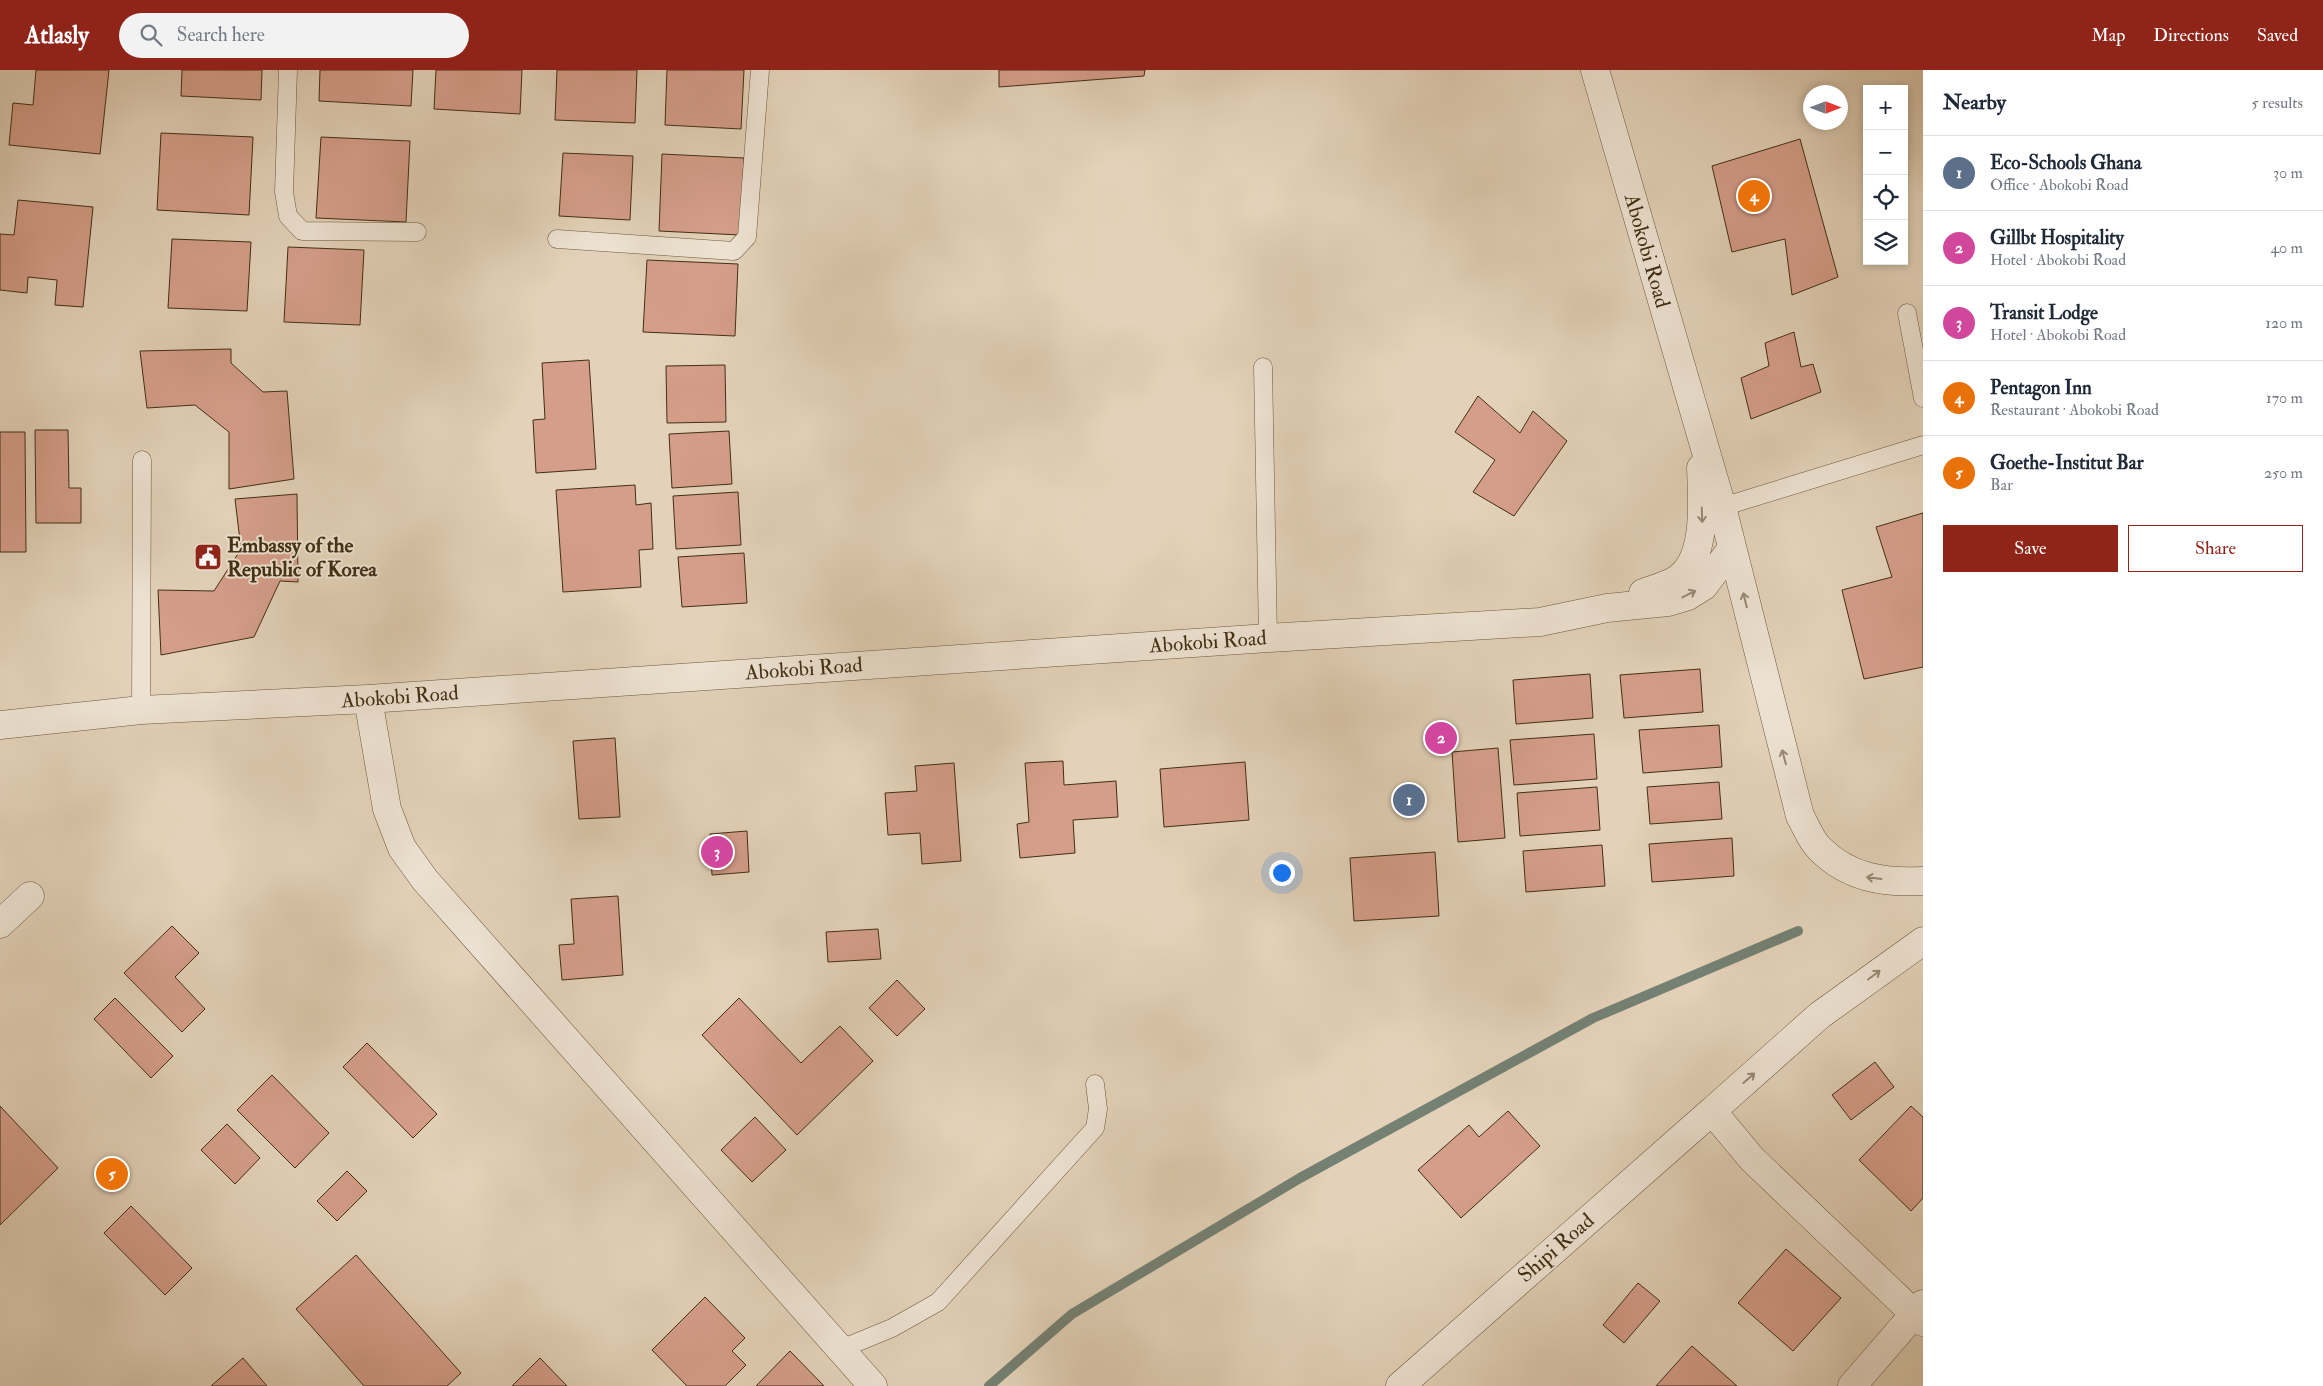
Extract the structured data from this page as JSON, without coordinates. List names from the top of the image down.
{
  "streets": {
    "street": ["Abokobi Road", "Shipi Road"]
  },
  "one_way": ["Shipi Road"],
  "places": {
    "public building": ["Embassy of the Republic of Korea"]
  },
  "north": "right",
  "page": {
    "header": "Atlasly",
    "search": "Search here",
    "nav": ["Map", "Directions", "Saved"],
    "heading": ["Nearby", "5 results"],
    "map_buttons": ["+", "−"],
    "list": [
      {
        "mark": "1",
        "name": "Eco-Schools Ghana",
        "note": "Office · Abokobi Road",
        "value": "30 m"
      },
      {
        "mark": "2",
        "name": "Gillbt Hospitality",
        "note": "Hotel · Abokobi Road",
        "value": "40 m"
      },
      {
        "mark": "3",
        "name": "Transit Lodge",
        "note": "Hotel · Abokobi Road",
        "value": "120 m"
      },
      {
        "mark": "4",
        "name": "Pentagon Inn",
        "note": "Restaurant · Abokobi Road",
        "value": "170 m"
      },
      {
        "mark": "5",
        "name": "Goethe-Institut Bar",
        "note": "Bar",
        "value": "250 m"
      }
    ],
    "pins": [
      "4",
      "2",
      "1",
      "3",
      "5"
    ],
    "buttons": ["Save", "Share"]
  }
}
